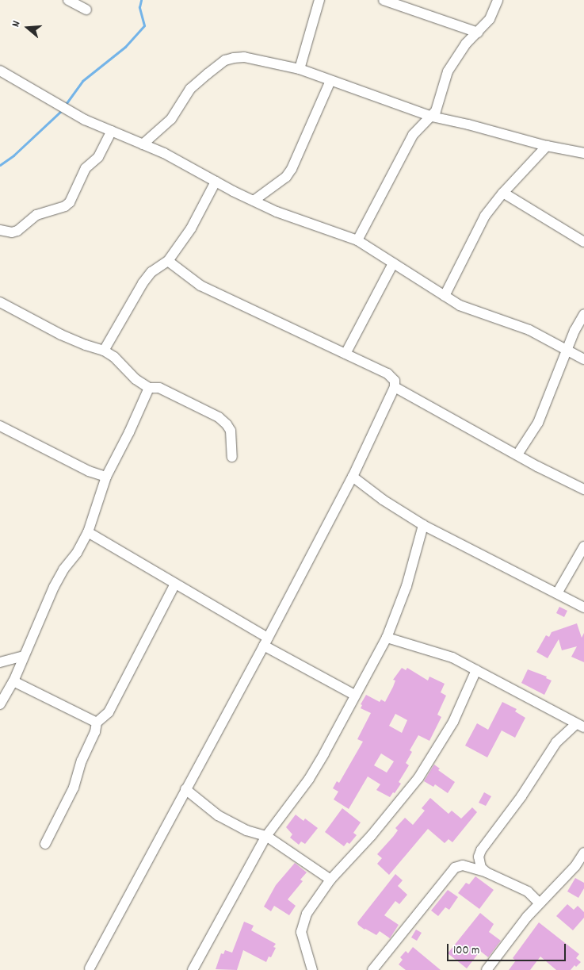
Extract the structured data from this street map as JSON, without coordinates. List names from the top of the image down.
{
  "scale_bar": "100 m",
  "north": "left"
}
